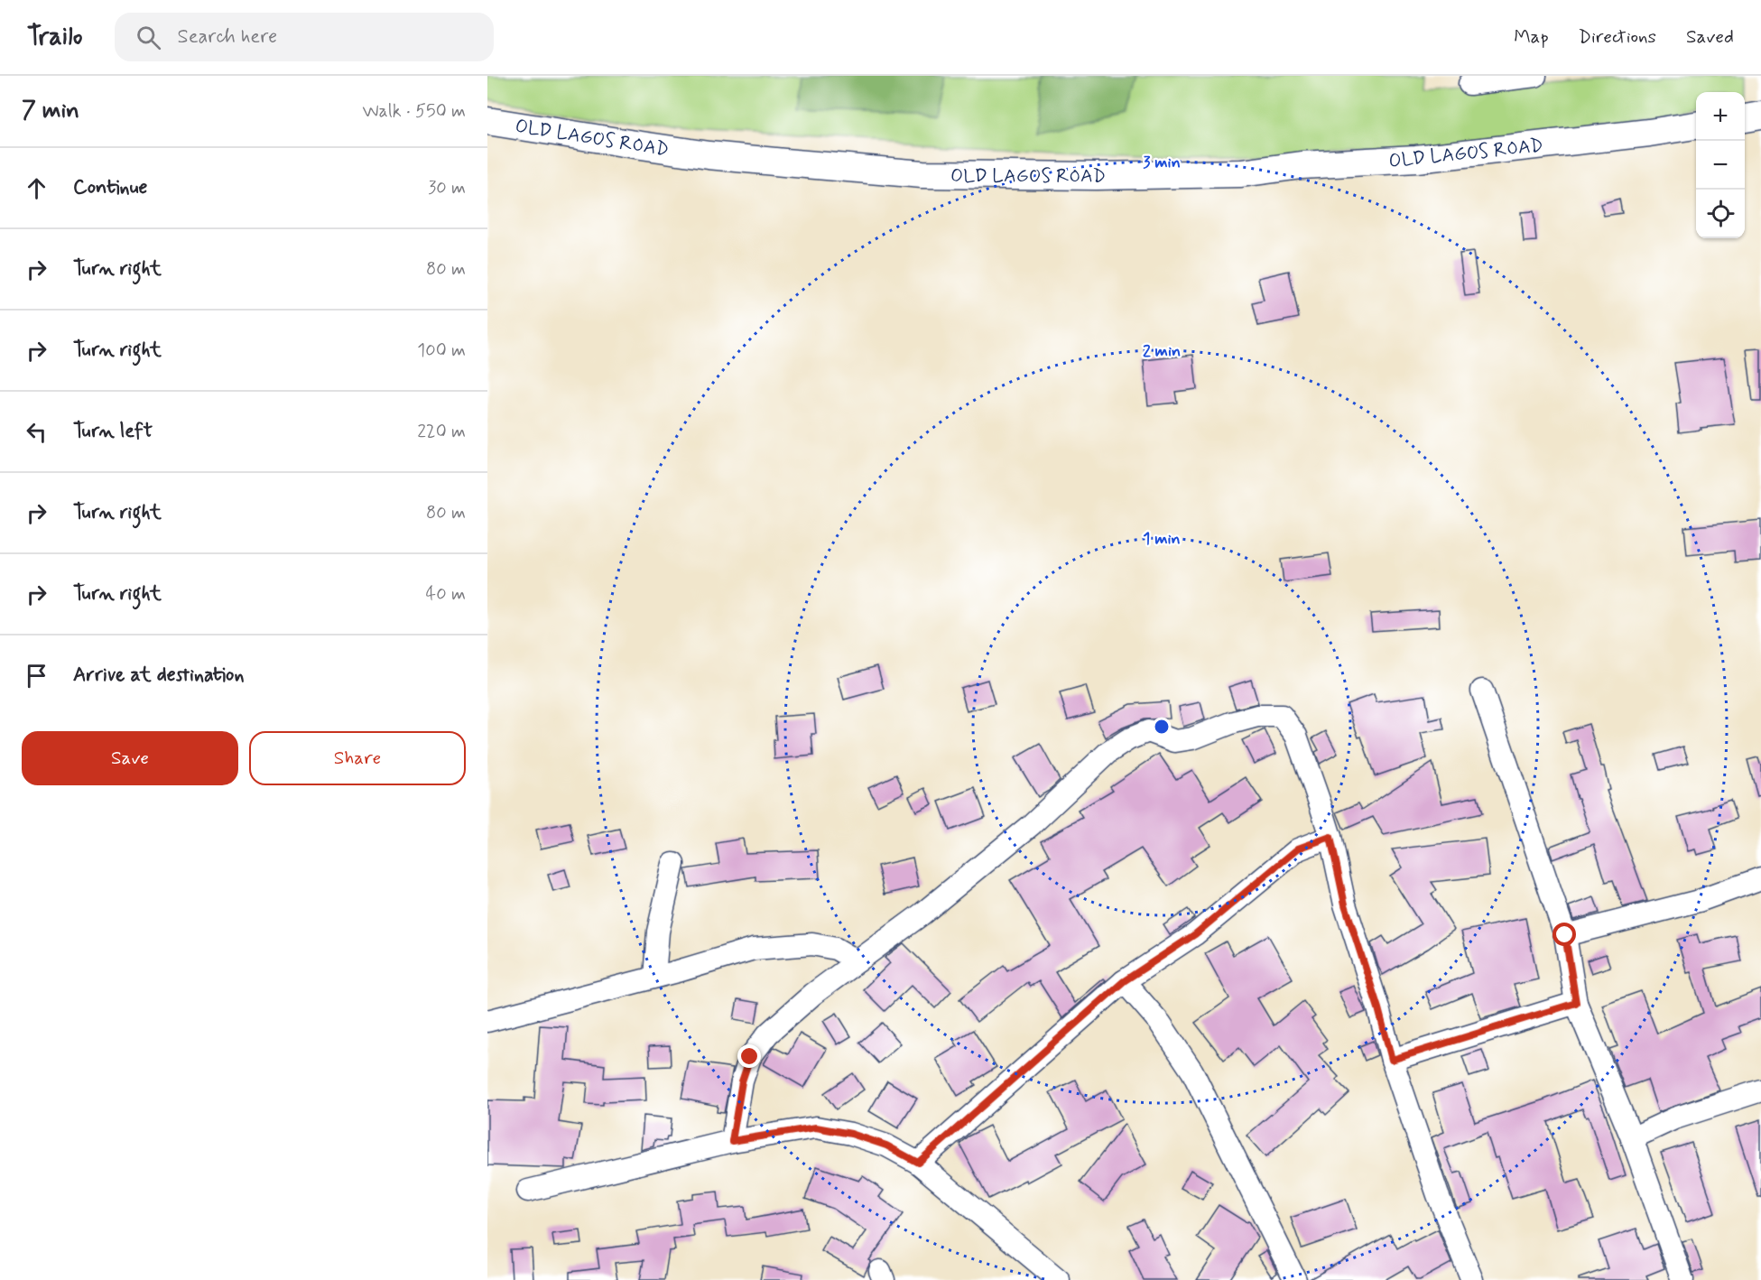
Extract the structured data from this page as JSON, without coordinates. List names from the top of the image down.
{
  "streets": {
    "main road": ["OLD LAGOS ROAD"]
  },
  "page": {
    "header": "Trailo",
    "search": "Search here",
    "nav": ["Map", "Directions", "Saved"],
    "heading": ["7 min", "Walk · 550 m"],
    "map_buttons": ["+", "−"],
    "list": [
      ["Continue", "30 m"],
      ["Turn right", "80 m"],
      ["Turn right", "100 m"],
      ["Turn left", "220 m"],
      ["Turn right", "80 m"],
      ["Turn right", "40 m"],
      "Arrive at destination"
    ],
    "buttons": ["Save", "Share"]
  },
  "rings": ["3 min", "2 min", "1 min"]
}
